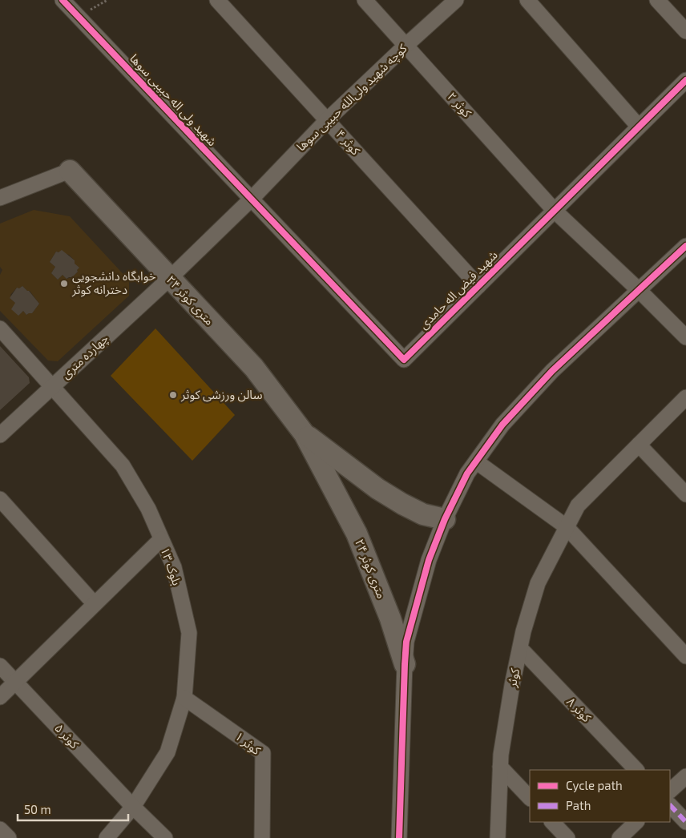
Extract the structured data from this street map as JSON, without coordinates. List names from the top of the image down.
{
  "streets": {
    "street": [
      "کوچه شهید ولی‌الله حبیبی سوها",
      "شهید ولی اله حبیبی سوها",
      "کوثر ۲",
      "کوثر ۴",
      "شهید فیض اله حامدی",
      "۲۴ متری کوثر",
      "چهارده متری",
      "بلوک ۱۳",
      "کوثر",
      "کوثر ۸",
      "کوثر ۵",
      "کوثر ۱"
    ]
  },
  "crossings": [
    ["کوچه شهید ولی‌الله حبیبی سوها", "شهید ولی اله حبیبی سوها"],
    ["کوچه شهید ولی‌الله حبیبی سوها", "کوثر ۲"],
    ["کوچه شهید ولی‌الله حبیبی سوها", "کوثر ۴"],
    ["کوچه شهید ولی‌الله حبیبی سوها", "شهید فیض اله حامدی"],
    ["شهید ولی اله حبیبی سوها", "شهید فیض اله حامدی"],
    ["کوثر ۲", "شهید فیض اله حامدی"],
    ["کوثر ۴", "شهید فیض اله حامدی"],
    ["۲۴ متری کوثر", "چهارده متری"],
    ["چهارده متری", "بلوک ۱۳"],
    ["بلوک ۱۳", "کوثر ۵"],
    ["بلوک ۱۳", "کوثر ۱"],
    ["کوثر", "کوثر ۸"]
  ],
  "places": ["خوابگاه دانشجویی دخترانه کوثر", "سالن ورزشی کوثر"],
  "legend": ["Cycle path", "Path"],
  "scale_bar": "50 m"
}
